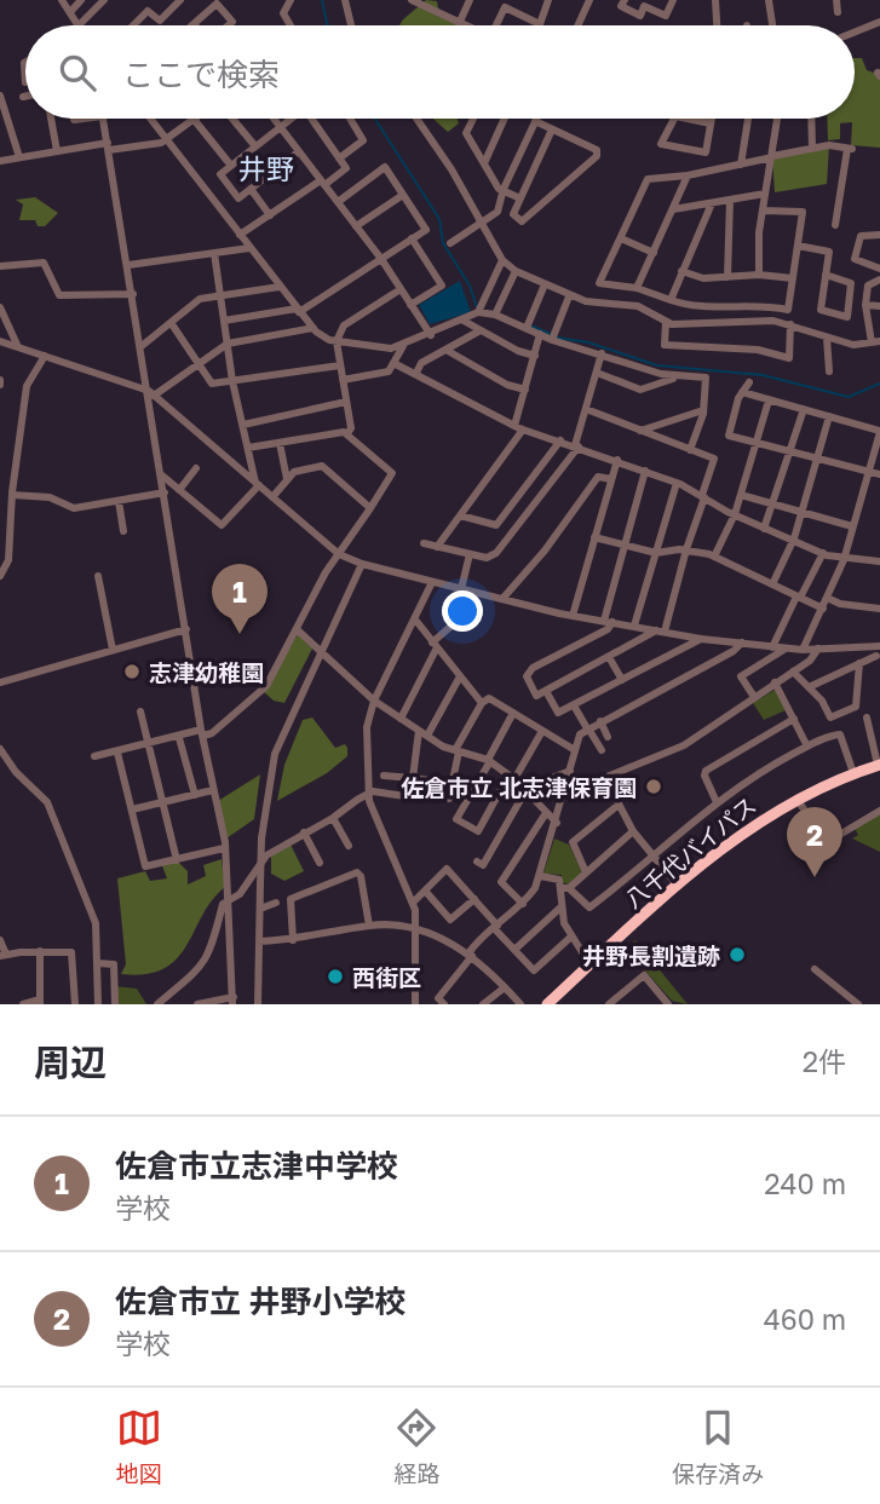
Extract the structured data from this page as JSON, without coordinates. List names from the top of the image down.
{
  "streets": {
    "highway": ["八千代バイパス"]
  },
  "districts": ["井野"],
  "places": [
    "志津幼稚園",
    "佐倉市立 北志津保育園",
    "井野長割遺跡",
    "西街区"
  ],
  "page": {
    "search": "ここで検索",
    "pins": ["1", "2"],
    "heading": ["周辺", "2件"],
    "list": [
      {
        "mark": "1",
        "name": "佐倉市立志津中学校",
        "note": "学校",
        "value": "240 m"
      },
      {
        "mark": "2",
        "name": "佐倉市立 井野小学校",
        "note": "学校",
        "value": "460 m"
      }
    ],
    "nav": ["地図", "経路", "保存済み"]
  }
}
